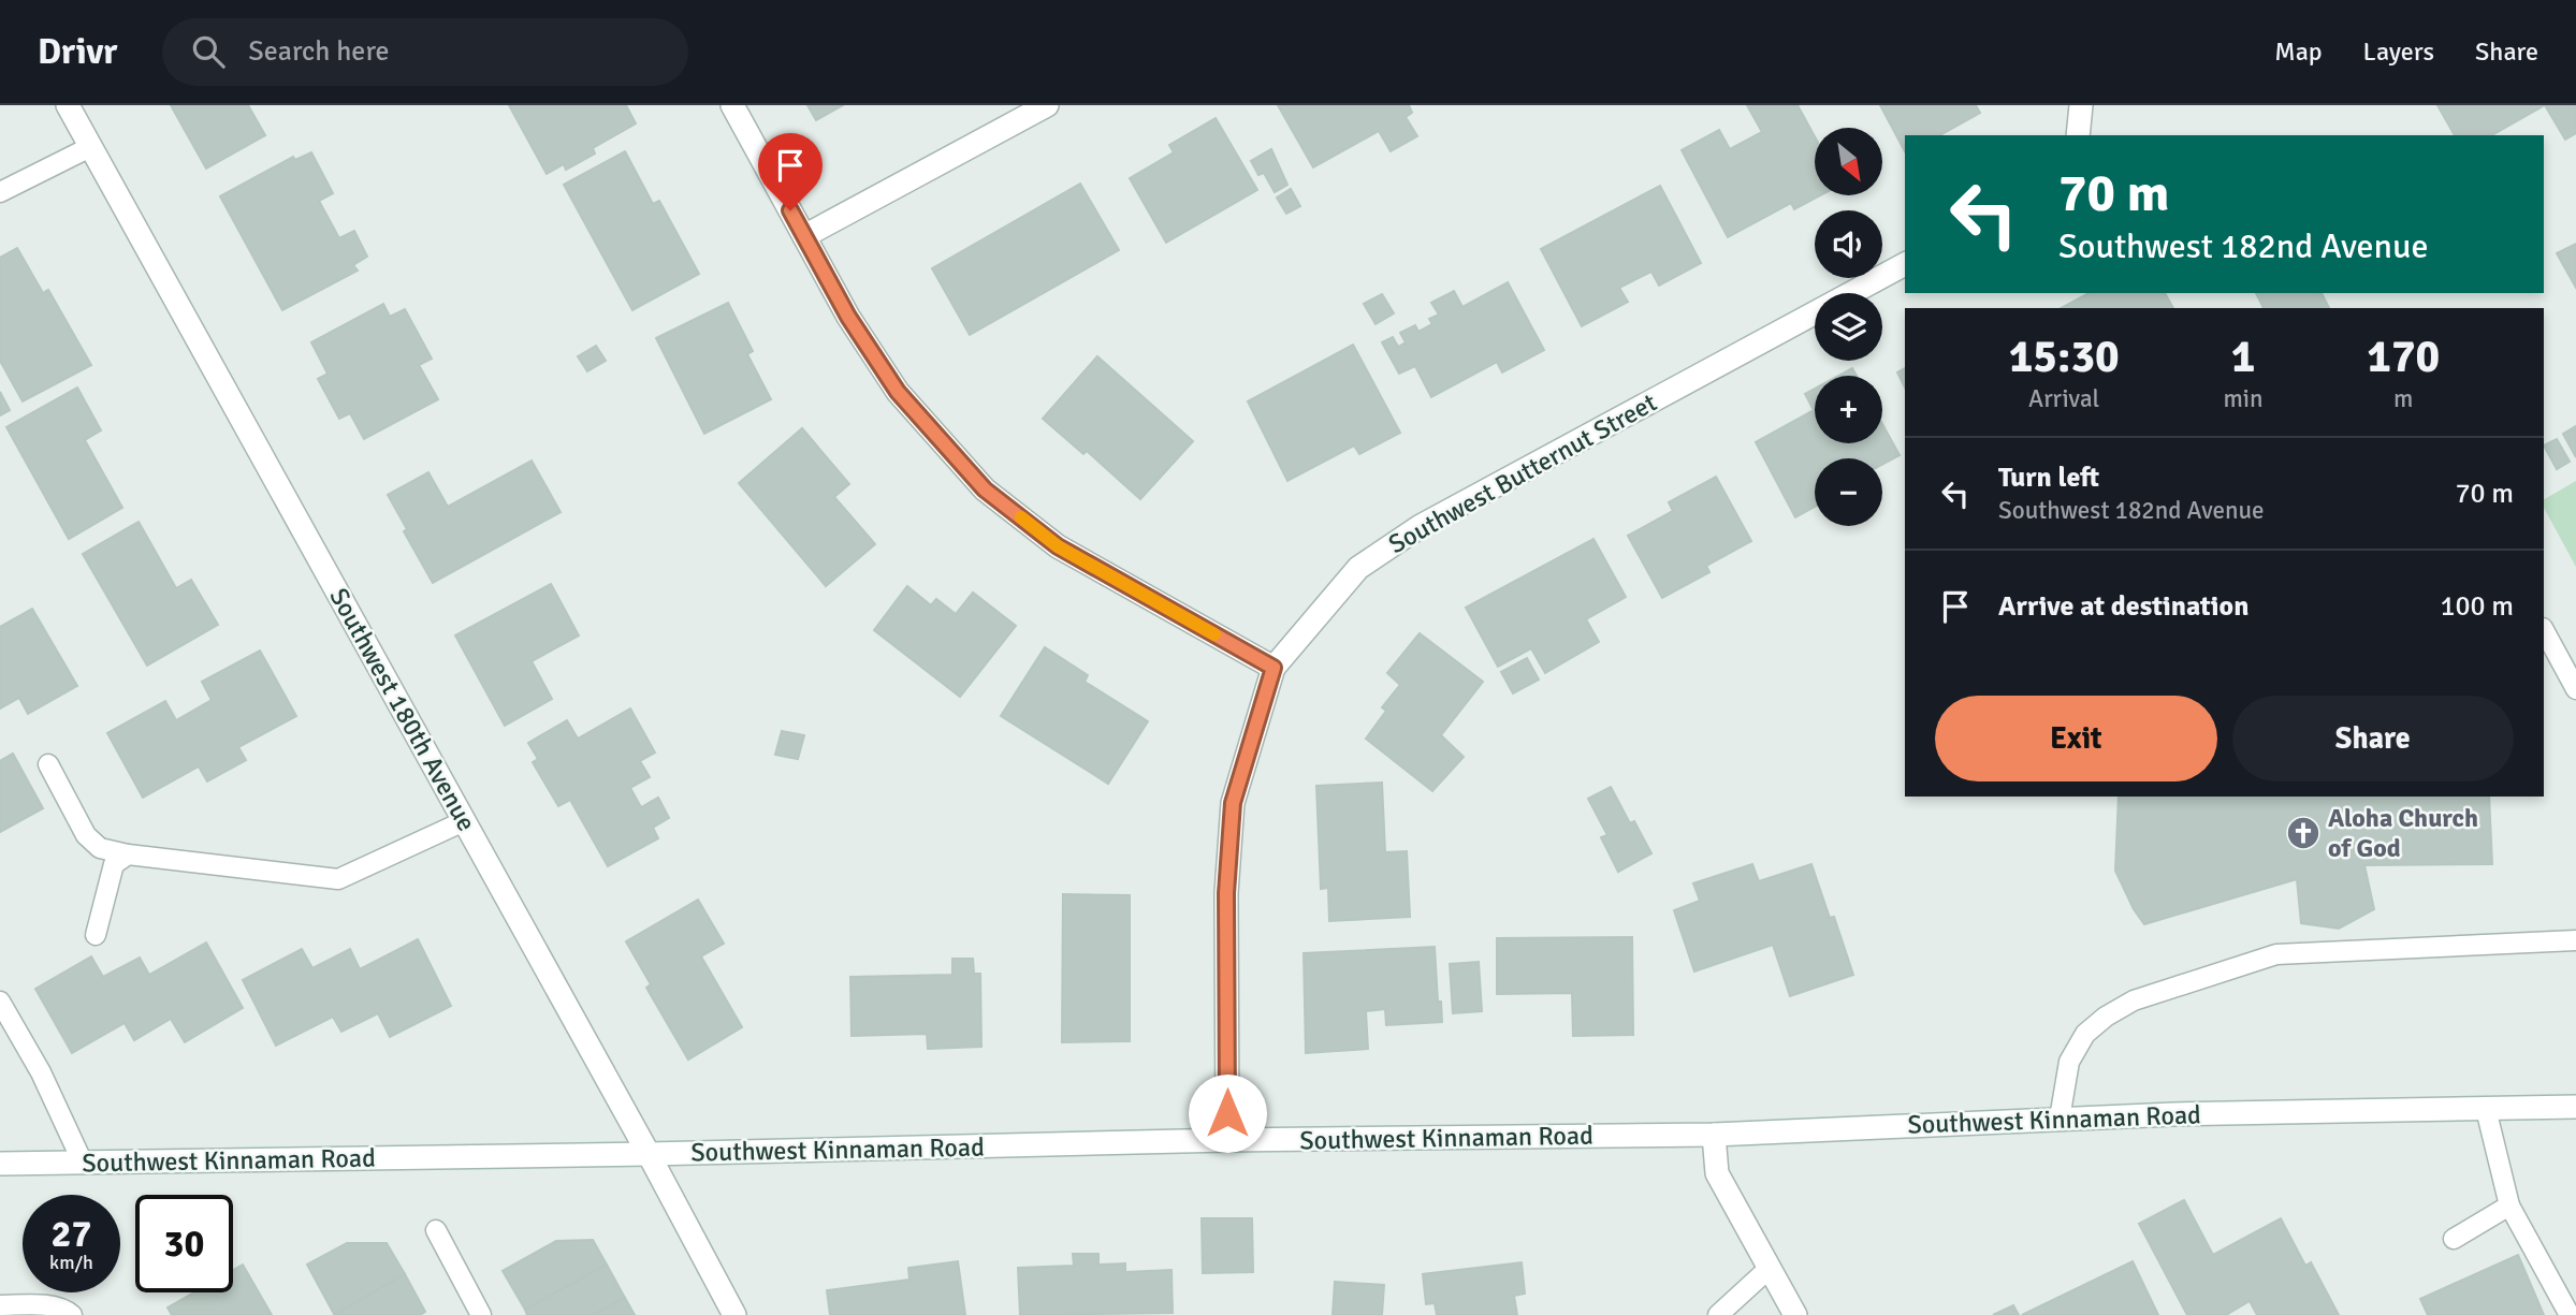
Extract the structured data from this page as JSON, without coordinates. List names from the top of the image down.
{
  "streets": {
    "street": ["Southwest Butternut Street", "Southwest 180th Avenue", "Southwest Kinnaman Road"]
  },
  "crossings": [
    ["Southwest Butternut Street", "Southwest Kinnaman Road"],
    ["Southwest 180th Avenue", "Southwest Kinnaman Road"]
  ],
  "places": {
    "church": ["Aloha Church of God"]
  },
  "north": "bottom right",
  "page": {
    "header": "Drivr",
    "search": "Search here",
    "nav": ["Map", "Layers", "Share"],
    "map_buttons": ["+", "−"],
    "turn": ["70 m", "Southwest 182nd Avenue"],
    "eta": [
      "15:30",
      "Arrival",
      "1",
      "min",
      "170",
      "m"
    ],
    "list": [
      {
        "name": "Turn left",
        "note": "Southwest 182nd Avenue",
        "value": "70 m"
      },
      {
        "name": "Arrive at destination",
        "value": "100 m"
      }
    ],
    "buttons": ["Exit", "Share"],
    "speed": "27 km/h",
    "limit": "30"
  }
}
